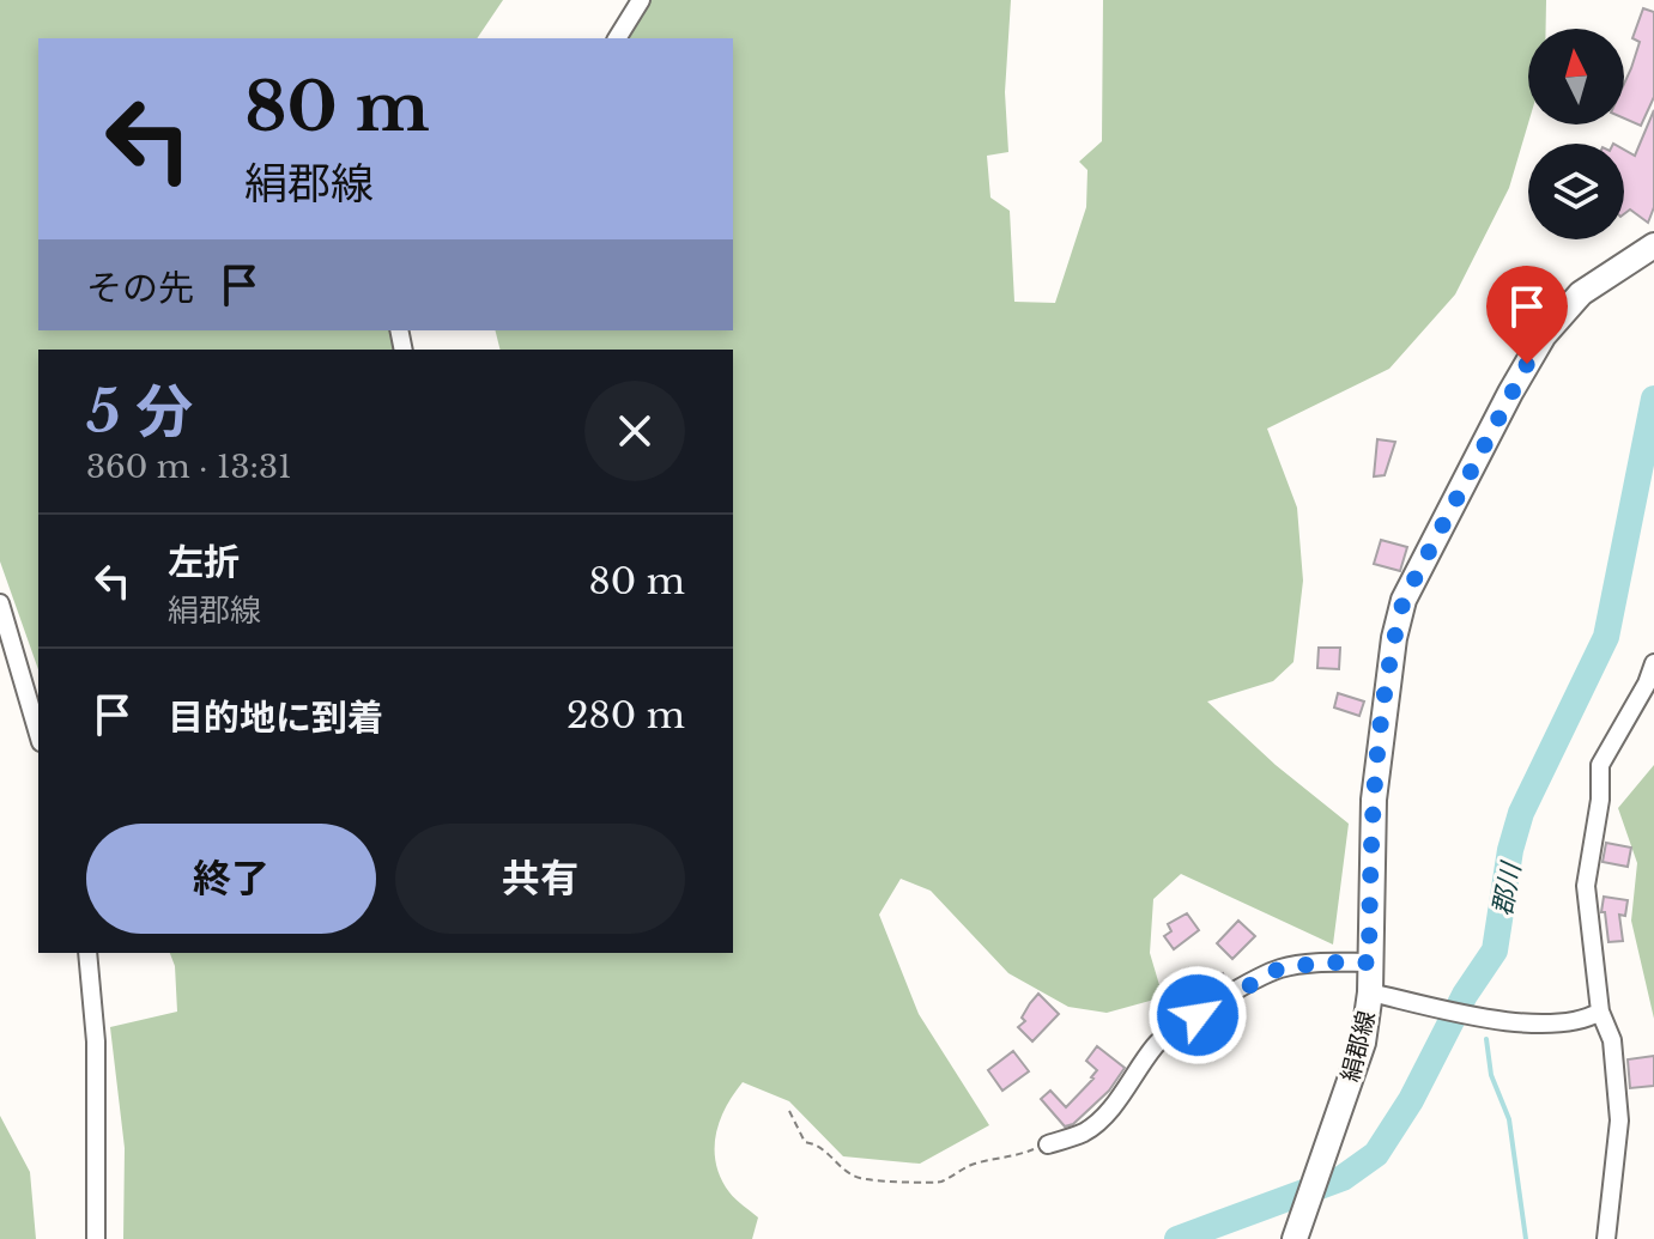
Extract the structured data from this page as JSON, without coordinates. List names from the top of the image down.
{
  "streets": {
    "main road": ["絹郡線"]
  },
  "water": ["郡川"],
  "north": "top",
  "page": {
    "turn": ["80 m", "絹郡線"],
    "then": "その先",
    "heading": ["5 分", "360 m · 13:31"],
    "list": [
      {
        "name": "左折",
        "note": "絹郡線",
        "value": "80 m"
      },
      {
        "name": "目的地に到着",
        "value": "280 m"
      }
    ],
    "buttons": ["終了", "共有"]
  }
}
